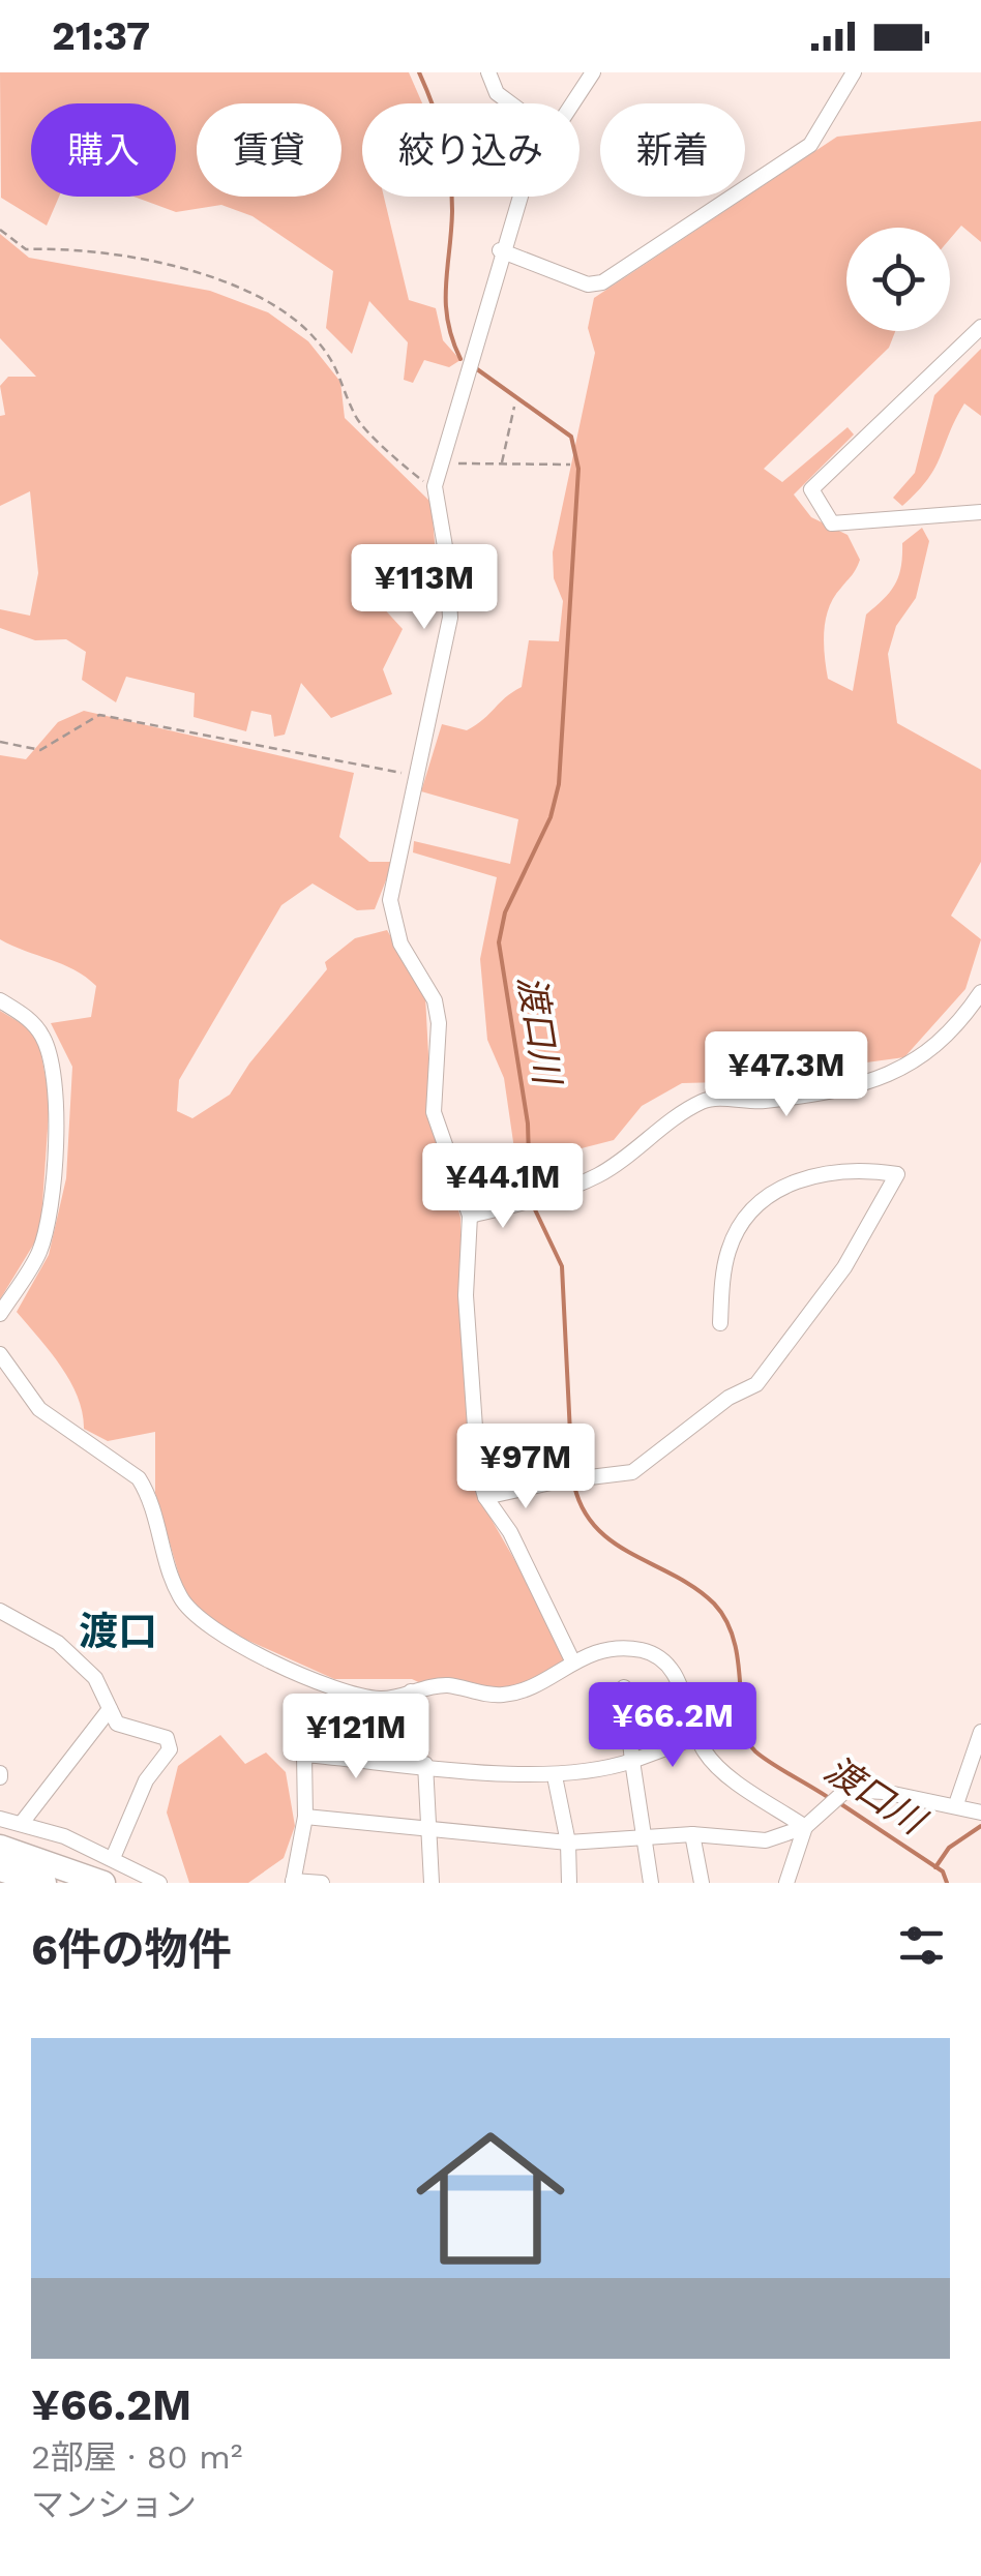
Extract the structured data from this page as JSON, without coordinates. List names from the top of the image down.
{
  "districts": ["渡口"],
  "water": ["渡口川"],
  "page": {
    "status": "21:37",
    "chip": [
      "購入",
      "賃貸",
      "絞り込み",
      "新着"
    ],
    "price": [
      "¥113M",
      "¥47.3M",
      "¥44.1M",
      "¥97M",
      "¥66.2M",
      "¥121M"
    ],
    "heading": "6件の物件",
    "list": [
      {
        "name": "¥66.2M",
        "note": "2部屋 · 80 m² · マンション"
      }
    ]
  }
}
